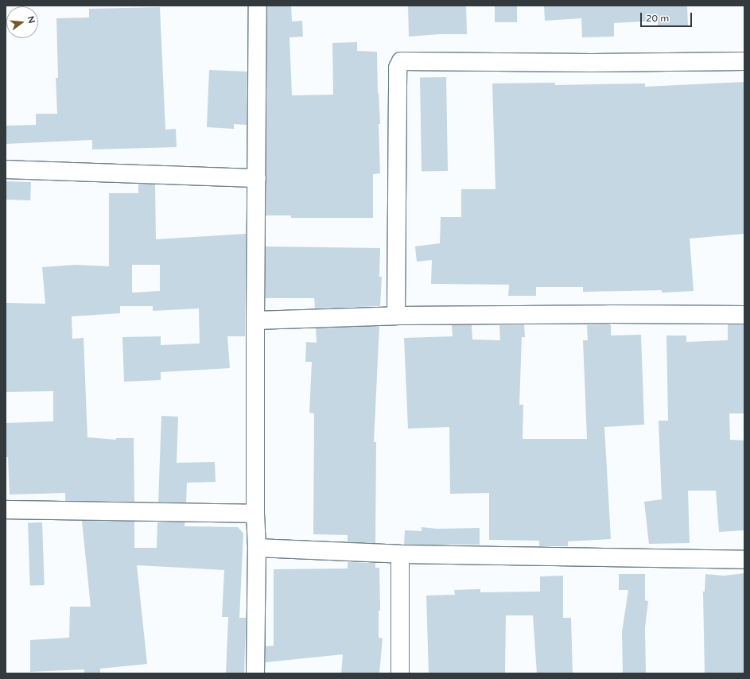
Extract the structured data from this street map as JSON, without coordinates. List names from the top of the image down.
{
  "scale_bar": "20 m",
  "north": "right"
}
